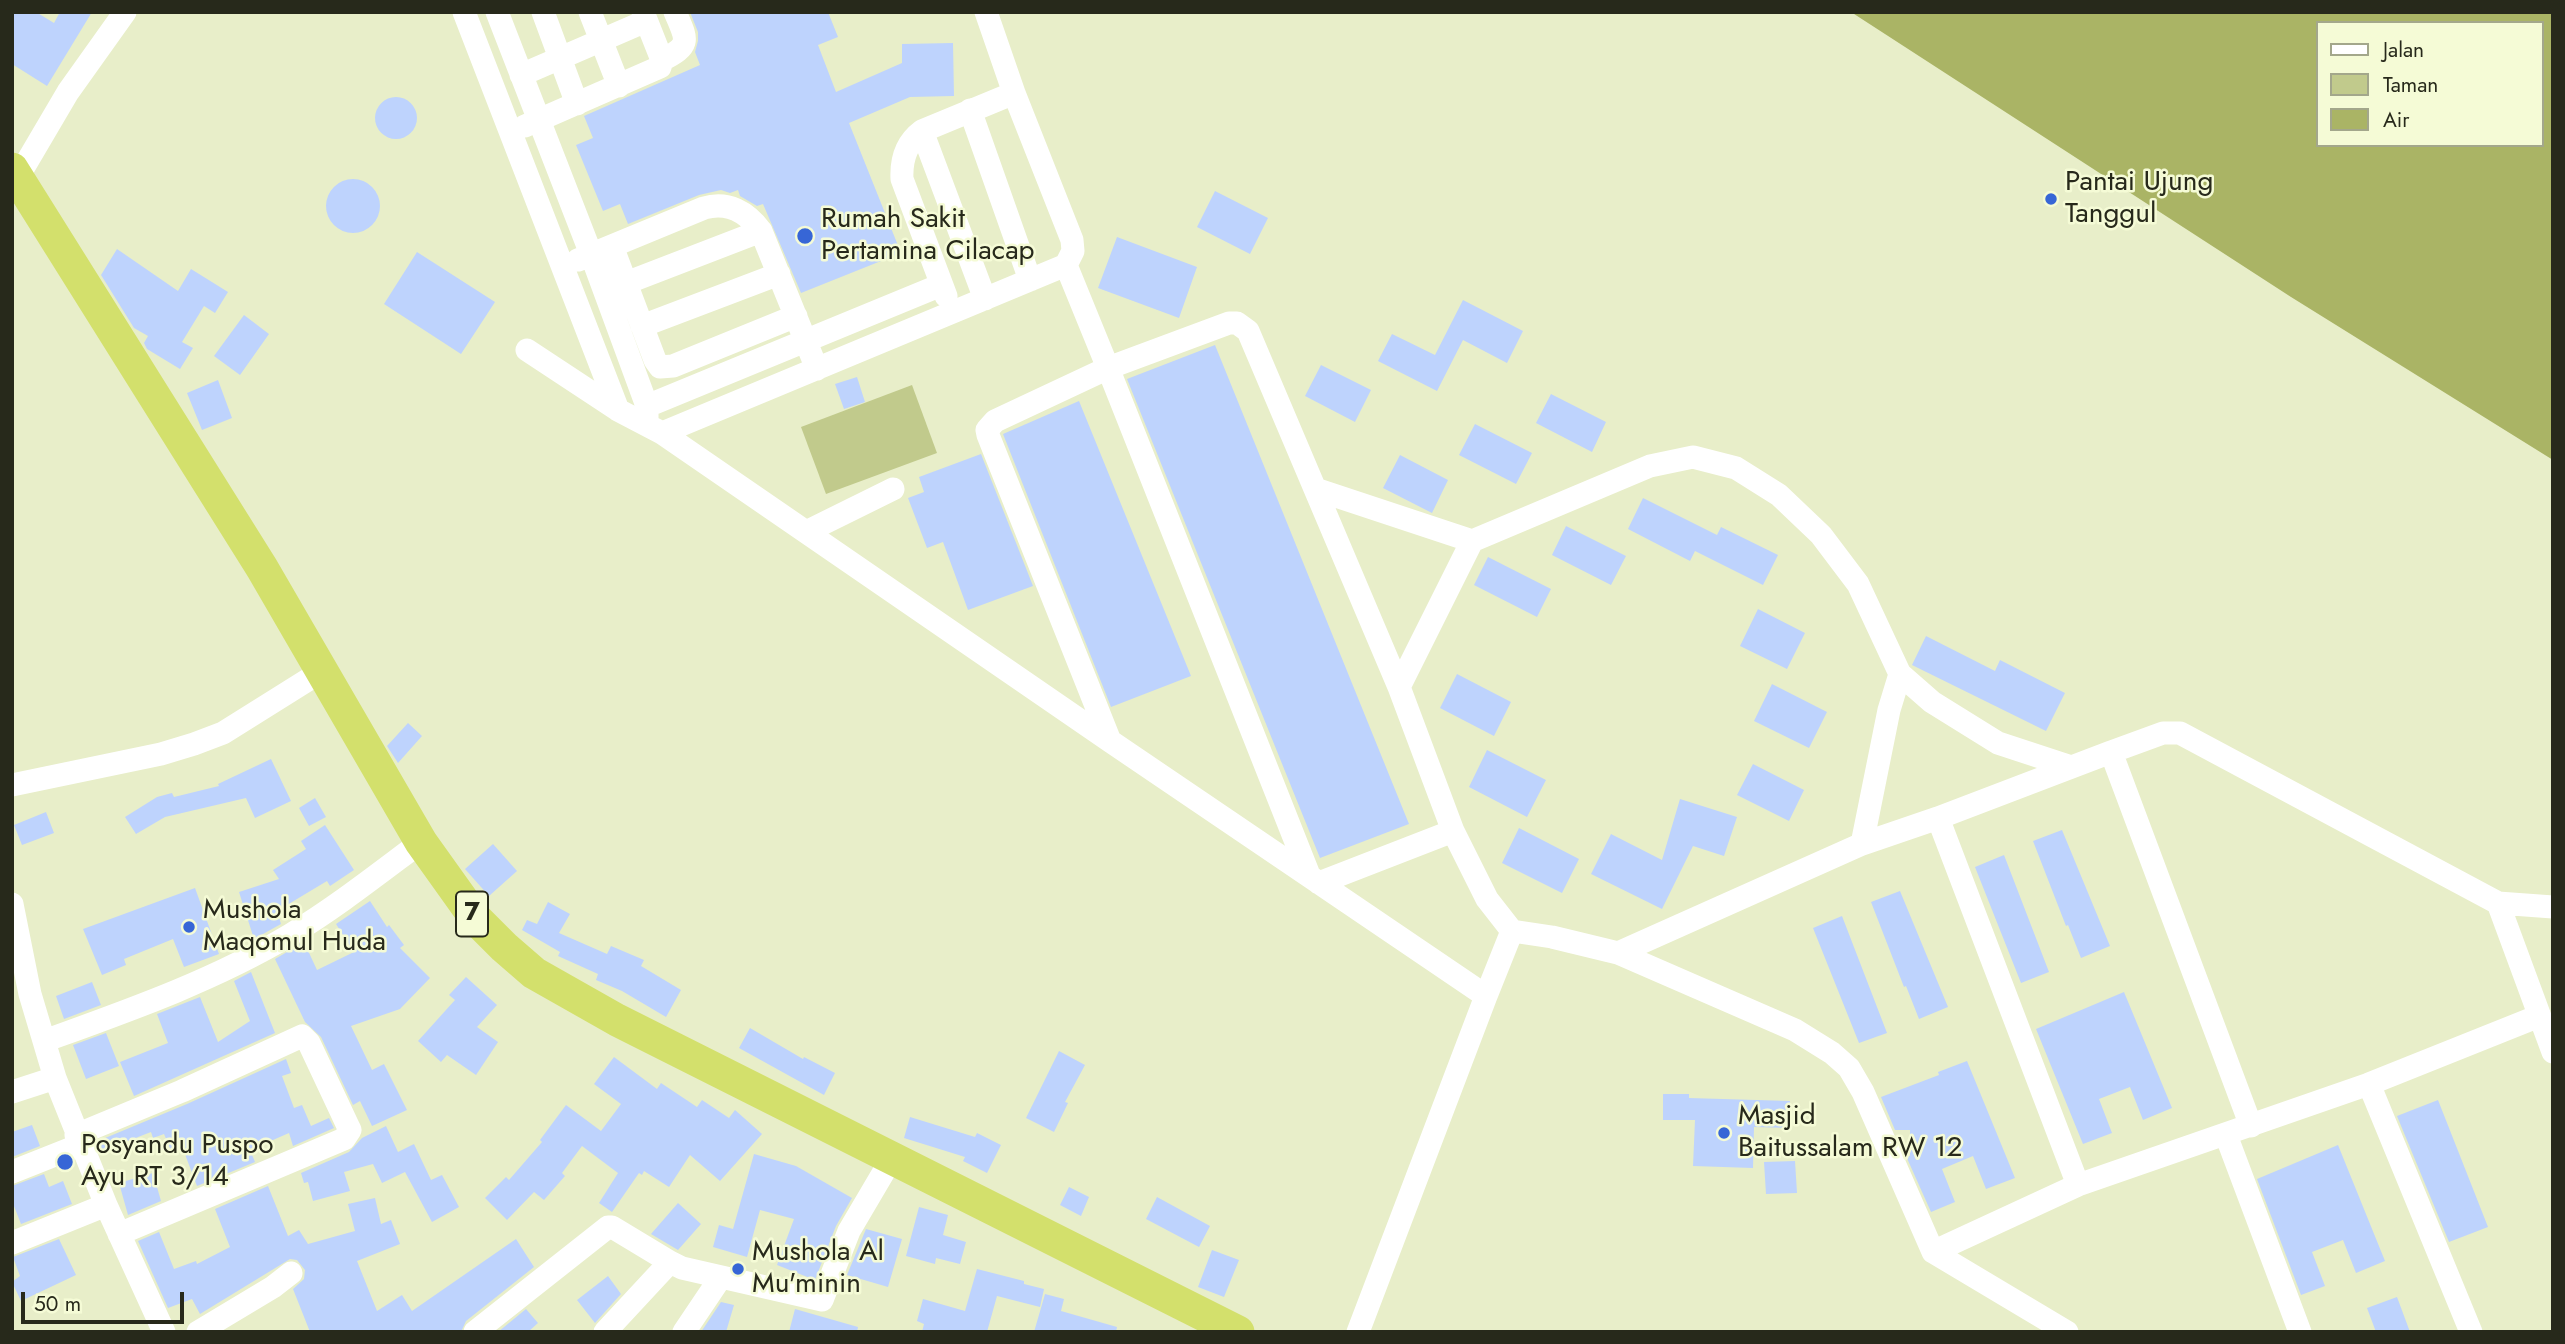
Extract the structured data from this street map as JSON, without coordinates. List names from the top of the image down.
{
  "streets": {
    "highway": ["7"]
  },
  "places": [
    "Pantai Ujung Tanggul",
    "Rumah Sakit Pertamina Cilacap",
    "Mushola Maqomul Huda",
    "Masjid Baitussalam RW 12",
    "Posyandu Puspo Ayu RT 3/14",
    "Mushola Al Mu'minin"
  ],
  "legend": ["Jalan", "Taman", "Air"],
  "scale_bar": "50 m"
}
